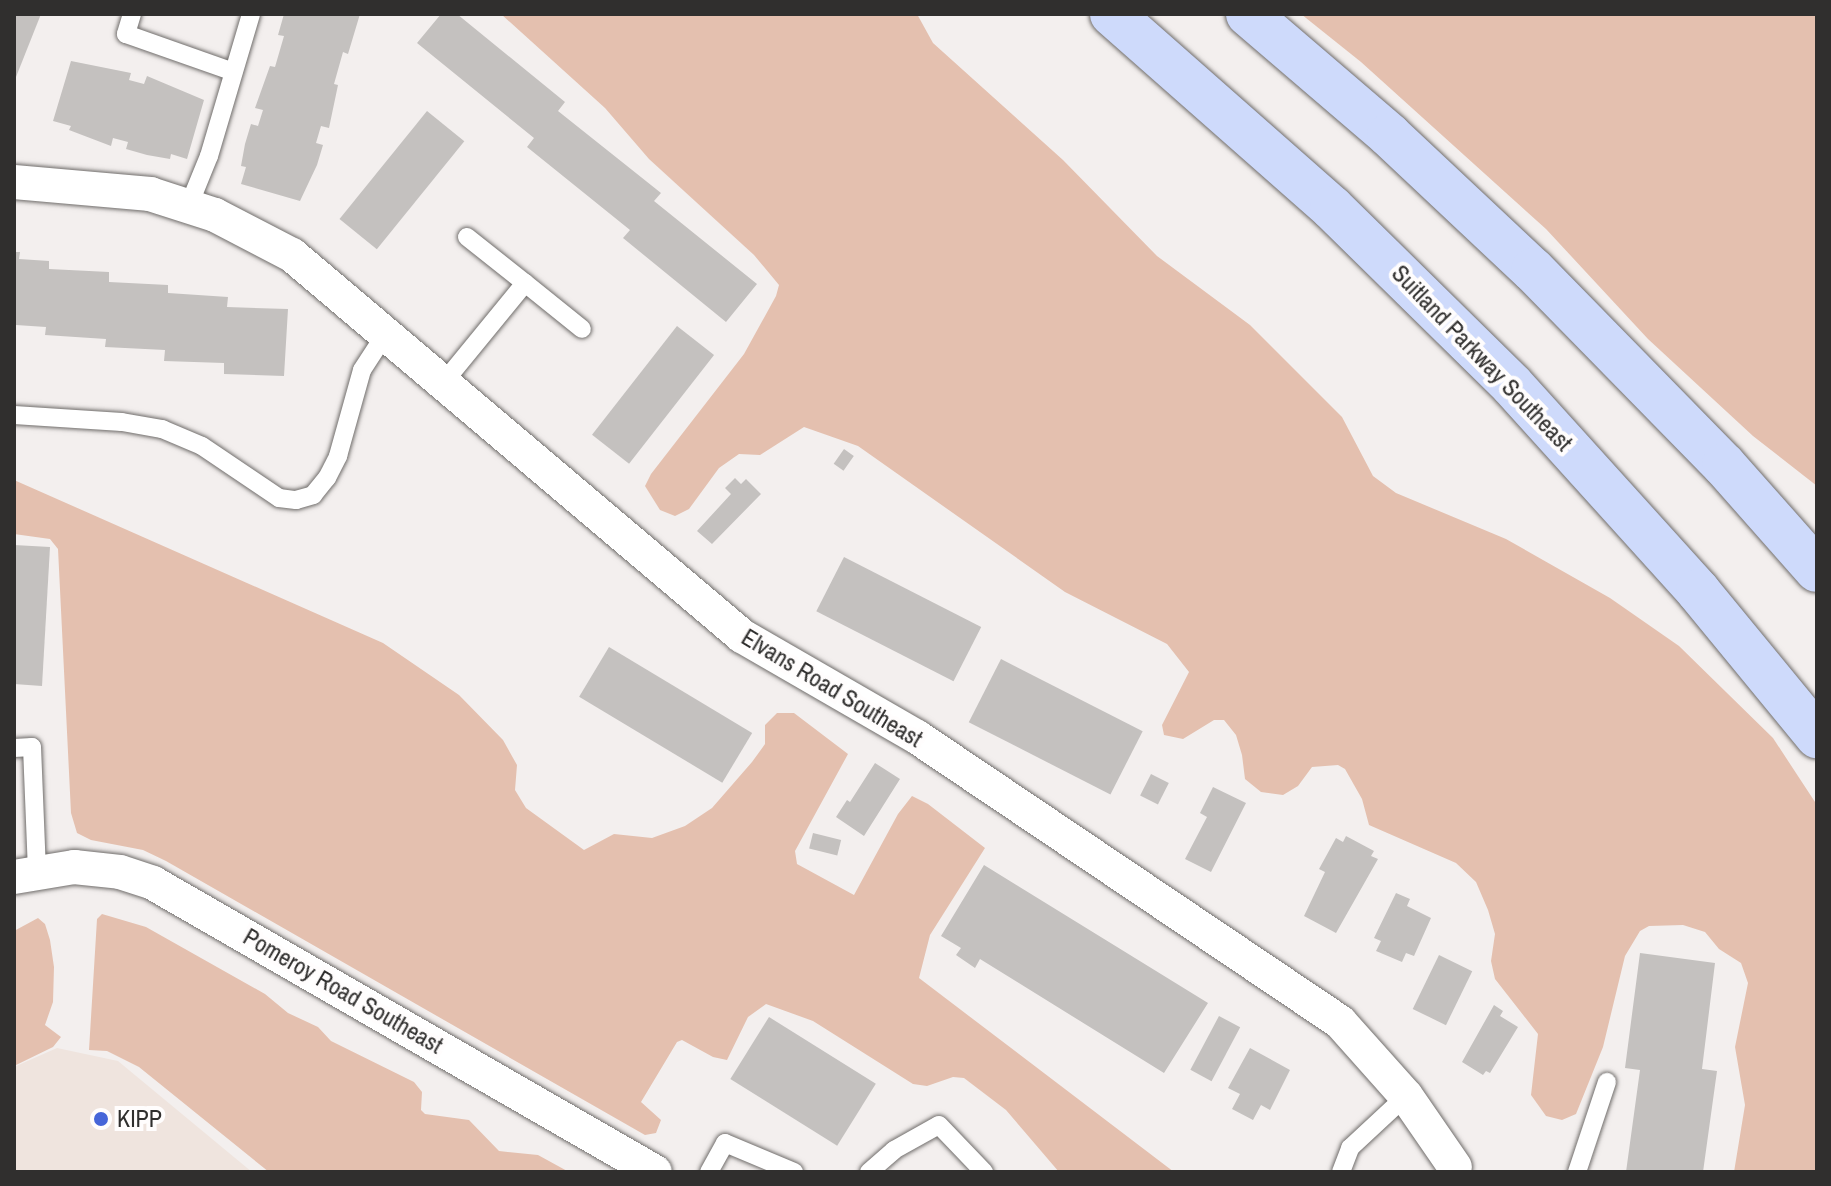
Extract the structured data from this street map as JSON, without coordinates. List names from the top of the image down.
{
  "streets": {
    "highway": ["Suitland Parkway Southeast"],
    "street": ["Elvans Road Southeast", "Pomeroy Road Southeast"]
  },
  "places": ["KIPP"]
}
